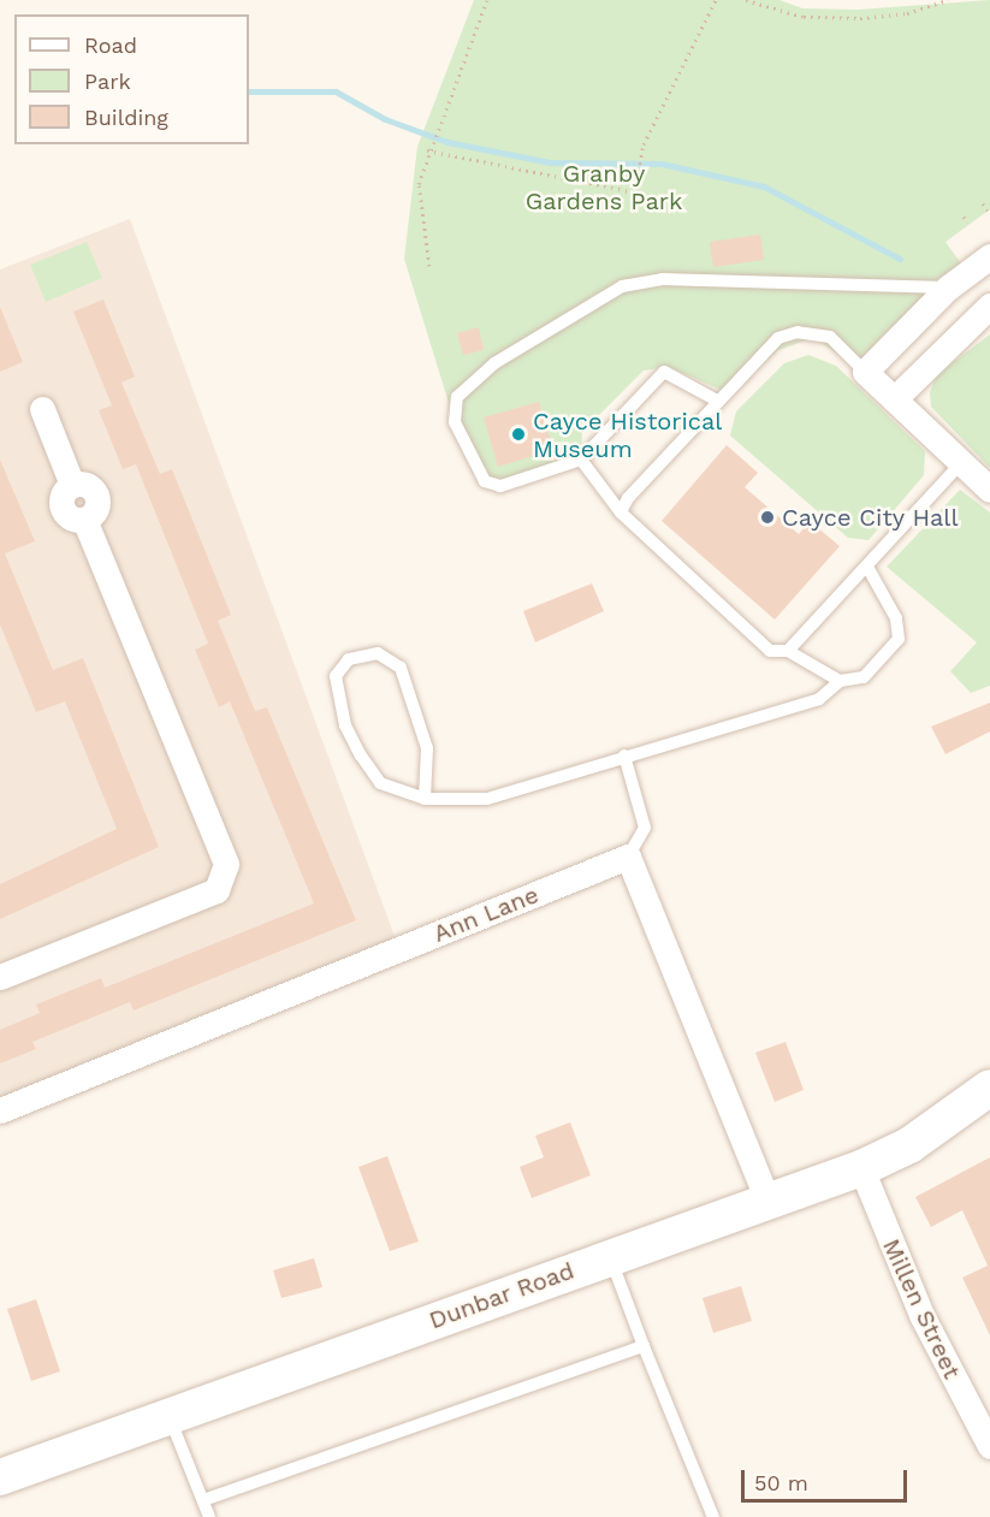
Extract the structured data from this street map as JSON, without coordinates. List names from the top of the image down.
{
  "streets": {
    "street": ["Ann Lane", "Dunbar Road", "Millen Street"]
  },
  "crossings": [
    ["Dunbar Road", "Millen Street"]
  ],
  "parks": ["Granby Gardens Park"],
  "places": ["Cayce Historical Museum", "Cayce City Hall"],
  "legend": ["Road", "Park", "Building"],
  "scale_bar": "50 m"
}
